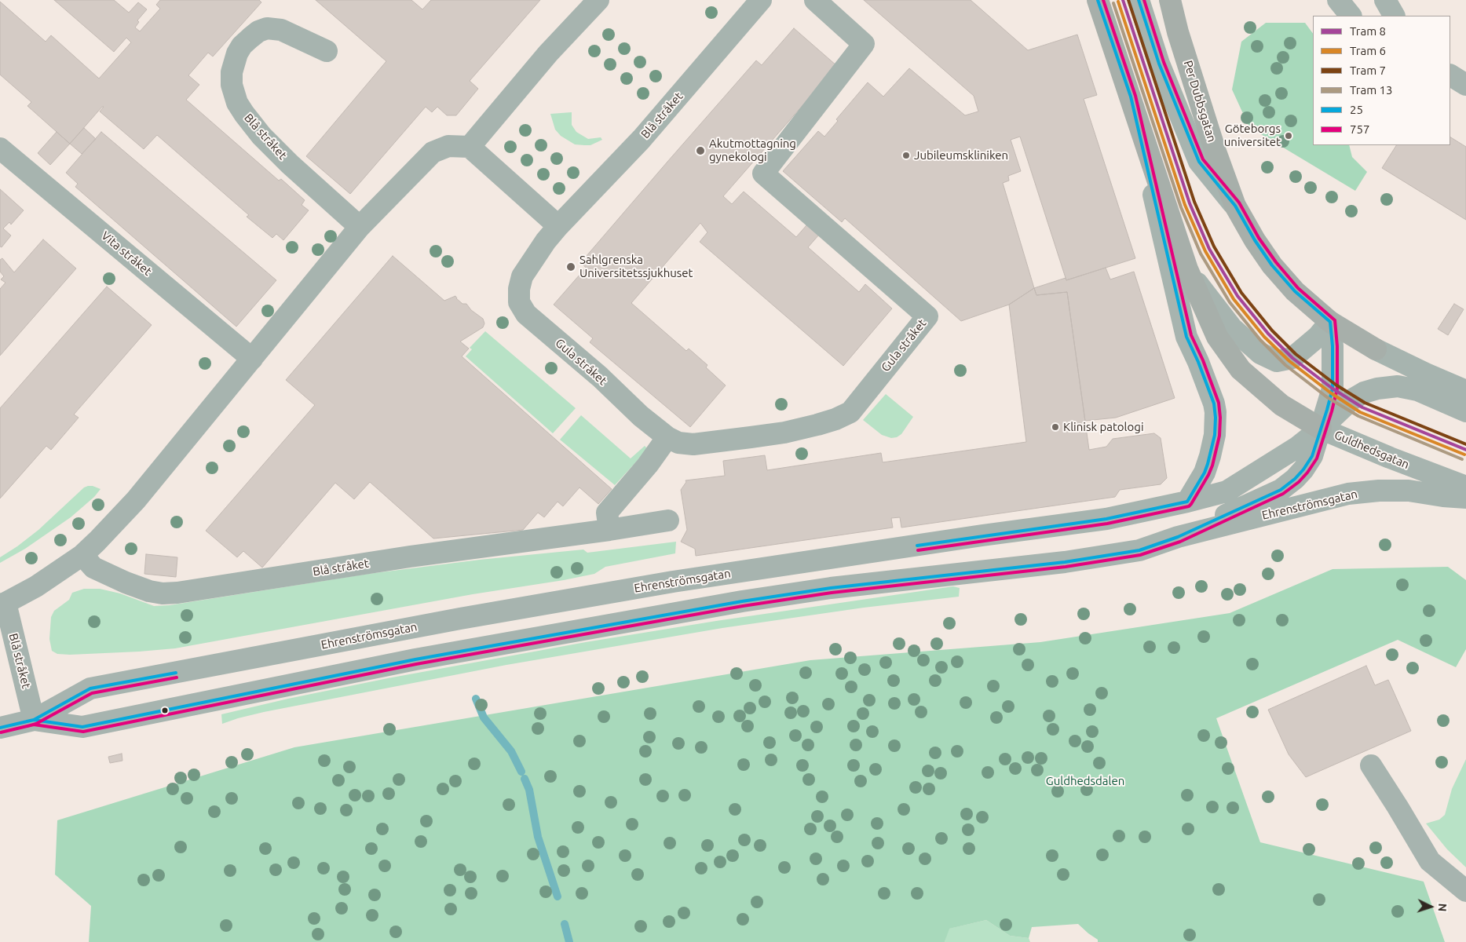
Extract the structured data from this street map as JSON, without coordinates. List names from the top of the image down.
{
  "streets": {
    "main road": ["Per Dubbsgatan"],
    "street": [
      "Blå stråket",
      "Vita stråket",
      "Gula stråket",
      "Guldhedsgatan",
      "Ehrenströmsgatan"
    ]
  },
  "crossings": [
    ["Per Dubbsgatan", "Ehrenströmsgatan"],
    ["Blå stråket", "Vita stråket"],
    ["Blå stråket", "Gula stråket"],
    ["Blå stråket", "Ehrenströmsgatan"],
    ["Guldhedsgatan", "Ehrenströmsgatan"]
  ],
  "parks": ["Guldhedsdalen"],
  "places": [
    "Göteborgs universitet",
    "Akutmottagning gynekologi",
    "Jubileumskliniken",
    "Sahlgrenska Universitetssjukhuset",
    "Klinisk patologi"
  ],
  "lines": [
    "tram line 8",
    "tram line 7",
    "transit line 25",
    "transit line 757",
    "tram line 6",
    "tram line 13"
  ],
  "legend": [
    "Tram 8",
    "Tram 6",
    "Tram 7",
    "Tram 13",
    "25",
    "757"
  ],
  "north": "right"
}
